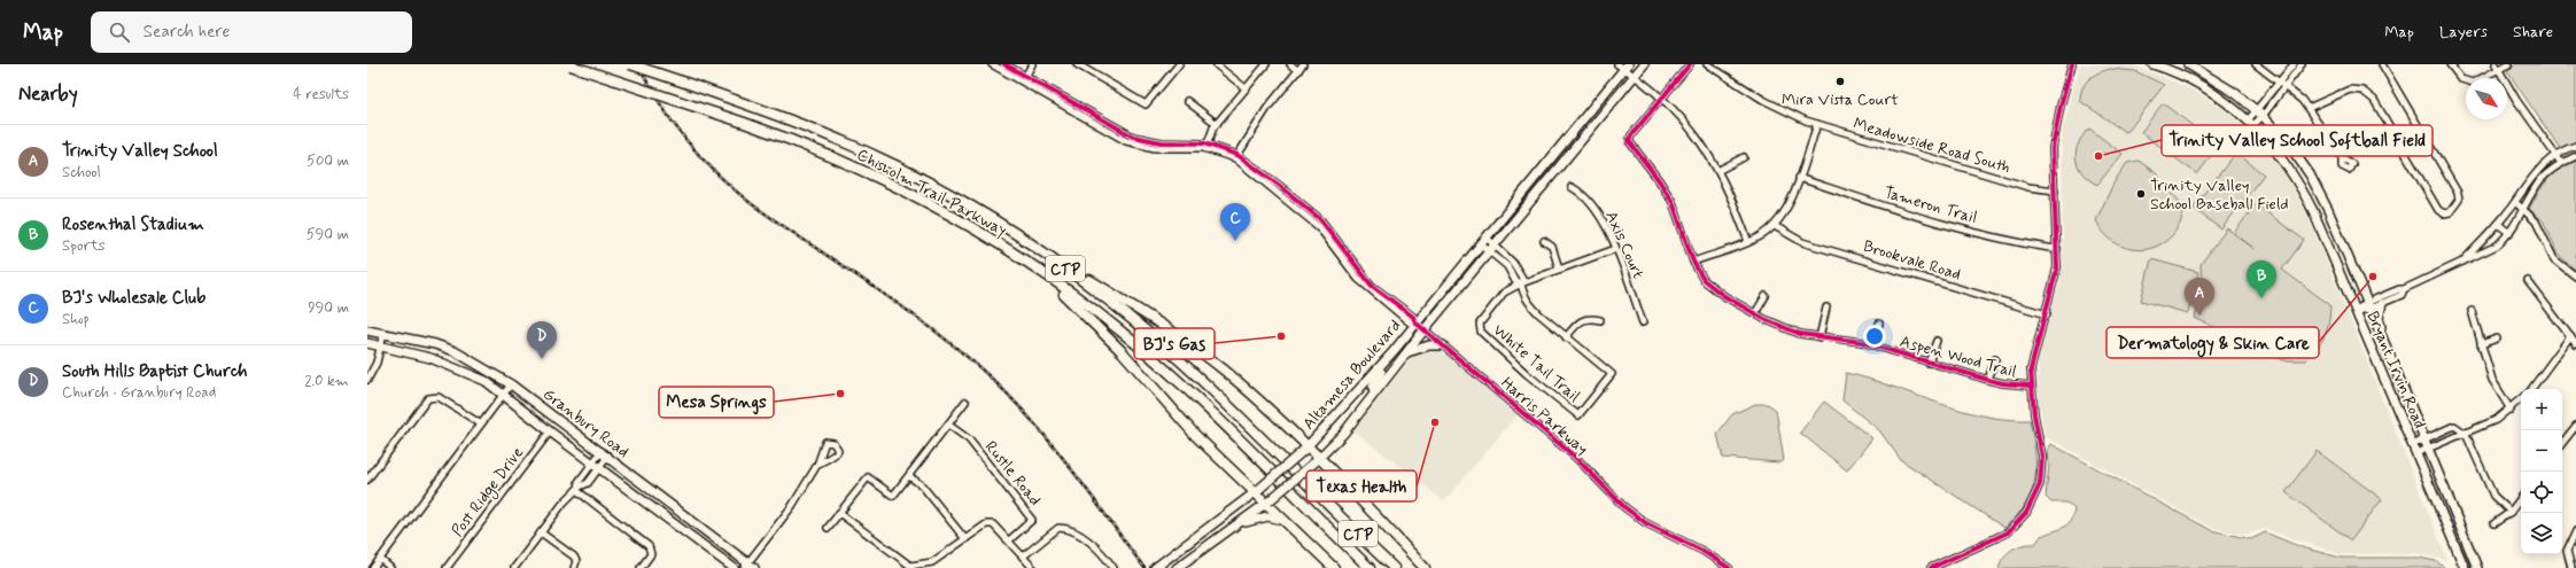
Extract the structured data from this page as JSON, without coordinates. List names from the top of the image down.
{
  "streets": {
    "highway": ["Chisholm Trail Parkway", "CTP"],
    "main road": ["Bryant Irvin Road", "Altamesa Boulevard", "Granbury Road"],
    "street": [
      "Meadowside Road South",
      "Tameron Trail",
      "Axis Court",
      "Brookvale Road",
      "Aspen Wood Trail",
      "White Tail Trail",
      "Harris Parkway",
      "Rustle Road",
      "Post Ridge Drive"
    ]
  },
  "crossings": [
    ["Axis Court", "White Tail Trail"],
    ["Altamesa Boulevard", "Harris Parkway"],
    ["Granbury Road", "Post Ridge Drive"]
  ],
  "places": [
    "Mira Vista Court",
    "Trinity Valley School Softball Field",
    "Trinity Valley School Baseball Field",
    "Dermatology & Skin Care",
    "BJ's Gas",
    "Mesa Springs",
    "Texas Health"
  ],
  "north": "bottom right",
  "page": {
    "header": "Map",
    "search": "Search here",
    "nav": ["Map", "Layers", "Share"],
    "heading": ["Nearby", "4 results"],
    "list": [
      {
        "mark": "A",
        "name": "Trinity Valley School",
        "note": "School",
        "value": "500 m"
      },
      {
        "mark": "B",
        "name": "Rosenthal Stadium",
        "note": "Sports",
        "value": "590 m"
      },
      {
        "mark": "C",
        "name": "BJ's Wholesale Club",
        "note": "Shop",
        "value": "990 m"
      },
      {
        "mark": "D",
        "name": "South Hills Baptist Church",
        "note": "Church · Granbury Road",
        "value": "2.0 km"
      }
    ],
    "pins": [
      "C",
      "B",
      "A",
      "D"
    ],
    "map_buttons": ["+", "−"]
  }
}
